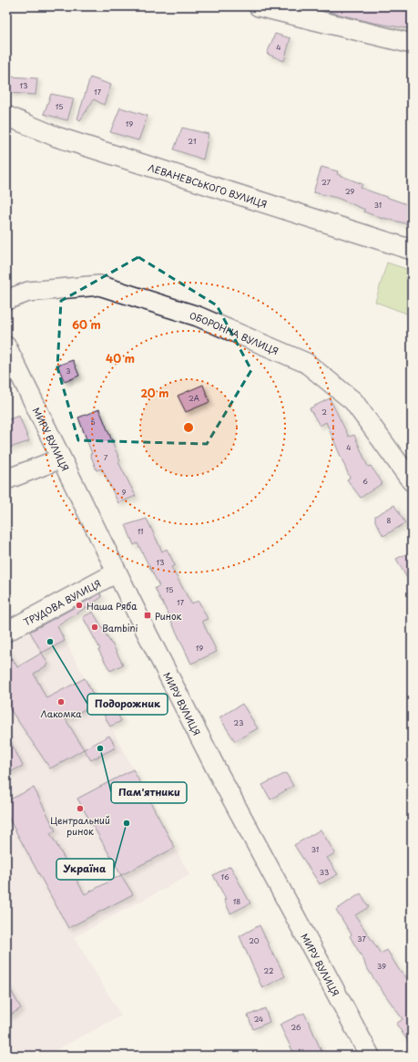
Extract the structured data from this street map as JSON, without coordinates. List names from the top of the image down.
{
  "streets": {
    "street": [
      "ЛЕВАНЕВСЬКОГО ВУЛИЦЯ",
      "ОБОРОННА ВУЛИЦЯ",
      "МИРУ ВУЛИЦЯ",
      "ТРУДОВА ВУЛИЦЯ"
    ]
  },
  "crossings": [
    ["МИРУ ВУЛИЦЯ", "ТРУДОВА ВУЛИЦЯ"]
  ],
  "places": {
    "other": [
      "Наша Ряба",
      "Bambini",
      "Подорожник",
      "Лакомка",
      "Пам'ятники",
      "Центральний ринок",
      "Україна"
    ],
    "transit": ["Ринок"]
  },
  "house_numbers": [
    "4",
    "13",
    "17",
    "15",
    "19",
    "21",
    "27",
    "29",
    "31",
    "3",
    "2А",
    "2",
    "5",
    "4",
    "7",
    "6",
    "9",
    "8",
    "11",
    "13",
    "15",
    "17",
    "19",
    "23",
    "31",
    "33",
    "16",
    "18",
    "37",
    "20",
    "39",
    "22",
    "24",
    "26"
  ],
  "rings": ["60 m", "40 m", "20 m"]
}
